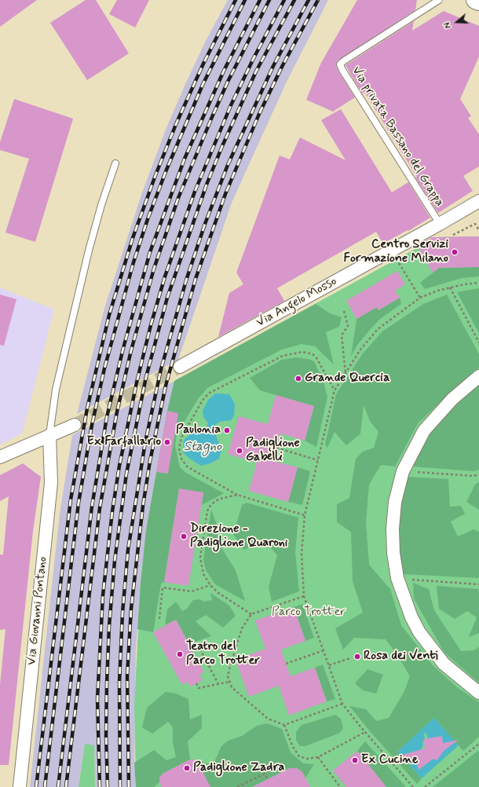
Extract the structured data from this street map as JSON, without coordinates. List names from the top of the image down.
{
  "streets": {
    "street": ["Via Angelo Mosso", "Via Giovanni Pontano"],
    "lane": ["Via privata Bassano del Grappa"]
  },
  "crossings": [
    ["Via privata Bassano del Grappa", "Via Angelo Mosso"]
  ],
  "water": ["Stagno"],
  "parks": ["Parco Trotter"],
  "places": [
    "Centro Servizi Formazione Milano",
    "Grande Quercia",
    "Paulonia",
    "Ex Farfallario",
    "Padiglione Gabelli",
    "Direzione - Padiglione Quaroni",
    "Teatro del Parco Trotter",
    "Rosa dei Venti",
    "Ex Cucine",
    "Padiglione Zadra"
  ],
  "north": "left"
}
